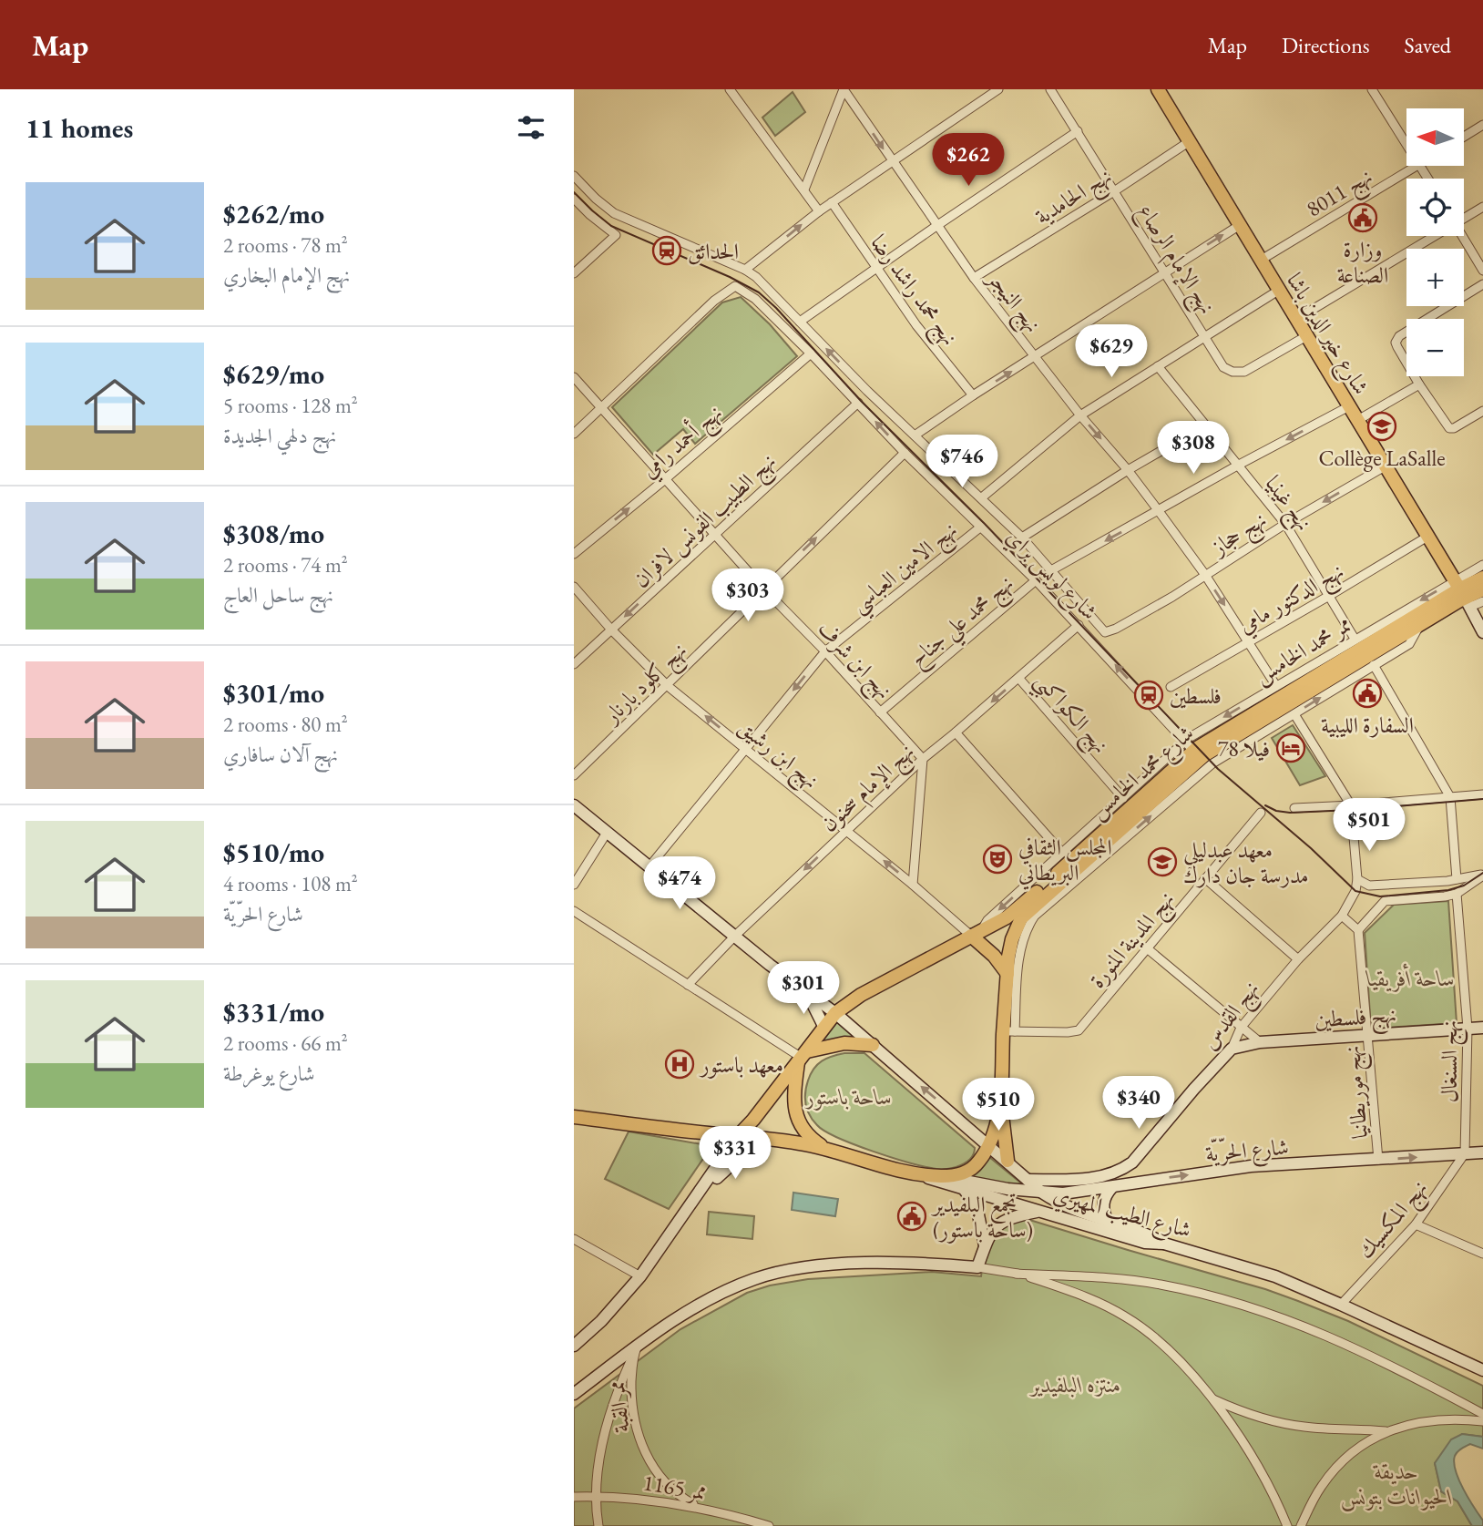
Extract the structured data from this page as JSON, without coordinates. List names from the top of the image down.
{
  "streets": {
    "main road": [
      "شارع خير الدين باشا",
      "شارع محمد الخامس",
      "نهج القدس",
      "نهج فلسطين",
      "شارع الحرّيّة",
      "شارع الطيب المهيري"
    ],
    "street": [
      "نهج 8011",
      "نهج الحامدية",
      "نهج الإمام الرصاع",
      "نهج محمد راشد رضا",
      "نهج النيجر",
      "نهج أحمد رامي",
      "نهج غينيا",
      "نهج الطبيب الفونس لافران",
      "نهج حجاز",
      "نهج الامين العباسي",
      "شارع لويس براي",
      "نهج الدكتور مامي",
      "نهج محمد علي جناح",
      "ممر محمد الخامس",
      "نهج ابن شرف",
      "نهج كلود بارنار",
      "نهج الكواكبي",
      "نهج ابن رشيق",
      "نهج الإمام سحنون",
      "نهج المدينة المنورة",
      "نهج السنغال",
      "نهج موريطانيا",
      "نهج المكسيك",
      "ممر القبة",
      "ممر 1165"
    ]
  },
  "crossings": [
    ["نهج 8011", "شارع خير الدين باشا"],
    ["نهج الحامدية", "نهج الإمام الرصاع"],
    ["نهج الحامدية", "نهج النيجر"],
    ["نهج الحامدية", "شارع خير الدين باشا"],
    ["نهج الإمام الرصاع", "شارع خير الدين باشا"],
    ["نهج النيجر", "نهج حجاز"],
    ["نهج النيجر", "نهج الدكتور مامي"],
    ["نهج النيجر", "ممر محمد الخامس"],
    ["شارع خير الدين باشا", "نهج حجاز"],
    ["شارع خير الدين باشا", "نهج الدكتور مامي"],
    ["شارع خير الدين باشا", "ممر محمد الخامس"],
    ["شارع خير الدين باشا", "شارع محمد الخامس"],
    ["نهج أحمد رامي", "شارع لويس براي"],
    ["نهج أحمد رامي", "نهج ابن شرف"],
    ["نهج غينيا", "نهج حجاز"],
    ["نهج غينيا", "نهج الدكتور مامي"],
    ["نهج غينيا", "ممر محمد الخامس"],
    ["نهج الطبيب الفونس لافران", "شارع لويس براي"],
    ["نهج الطبيب الفونس لافران", "نهج ابن شرف"],
    ["نهج الطبيب الفونس لافران", "نهج ابن رشيق"],
    ["نهج حجاز", "شارع لويس براي"],
    ["نهج الامين العباسي", "شارع لويس براي"],
    ["نهج الامين العباسي", "نهج ابن شرف"],
    ["نهج الامين العباسي", "نهج ابن رشيق"],
    ["شارع لويس براي", "نهج محمد علي جناح"],
    ["شارع لويس براي", "ممر محمد الخامس"],
    ["شارع لويس براي", "نهج ابن شرف"],
    ["شارع لويس براي", "نهج كلود بارنار"],
    ["شارع لويس براي", "شارع محمد الخامس"],
    ["شارع لويس براي", "نهج الإمام سحنون"],
    ["نهج محمد علي جناح", "نهج ابن شرف"],
    ["ممر محمد الخامس", "نهج الكواكبي"],
    ["ممر محمد الخامس", "نهج ابن رشيق"],
    ["ممر محمد الخامس", "شارع محمد الخامس"],
    ["نهج ابن شرف", "نهج كلود بارنار"],
    ["نهج ابن شرف", "نهج الإمام سحنون"],
    ["نهج كلود بارنار", "نهج ابن رشيق"],
    ["نهج الكواكبي", "نهج الإمام سحنون"],
    ["نهج ابن رشيق", "شارع محمد الخامس"],
    ["نهج ابن رشيق", "نهج الإمام سحنون"],
    ["شارع محمد الخامس", "نهج المدينة المنورة"],
    ["شارع محمد الخامس", "شارع الطيب المهيري"],
    ["نهج القدس", "نهج فلسطين"],
    ["نهج فلسطين", "نهج السنغال"],
    ["نهج فلسطين", "نهج موريطانيا"],
    ["نهج السنغال", "شارع الحرّيّة"],
    ["نهج السنغال", "نهج المكسيك"],
    ["نهج موريطانيا", "شارع الحرّيّة"],
    ["شارع الحرّيّة", "نهج المكسيك"],
    ["شارع الطيب المهيري", "نهج المكسيك"],
    ["ممر القبة", "ممر 1165"]
  ],
  "one_way": [
    "نهج أحمد رامي",
    "نهج الطبيب الفونس لافران",
    "نهج كلود بارنار",
    "نهج الإمام سحنون",
    "شارع الحرّيّة"
  ],
  "parks": [
    "ساحة أفريقيا",
    "ساحة باستور",
    "منتزه البلفيدير",
    "حديقة الحيوانات بتونس"
  ],
  "places": {
    "public building": ["وزارة الصناعة", "السفارة الليبية", "تجمع البلفيدير (ساحة باستور)"],
    "station": ["الحدائق", "فلسطين"],
    "school or university": ["Collège LaSalle", "معهد عبدليلي مدرسة جان دارك"],
    "hotel": ["فيلا 78"],
    "theatre": ["المجلس الثقافي البريطاني"],
    "hospital": ["معهد باستور"]
  },
  "north": "left",
  "page": {
    "header": "Map",
    "nav": ["Map", "Directions", "Saved"],
    "heading": "11 homes",
    "map_buttons": ["+", "−"],
    "price": [
      "$262",
      "$629",
      "$308",
      "$746",
      "$303",
      "$501",
      "$474",
      "$301",
      "$340",
      "$510",
      "$331"
    ],
    "list": [
      {
        "name": "$262/mo",
        "note": "2 rooms · 78 m² · نهج الإمام البخاري"
      },
      {
        "name": "$629/mo",
        "note": "5 rooms · 128 m² · نهج دلهي الجديدة"
      },
      {
        "name": "$308/mo",
        "note": "2 rooms · 74 m² · نهج ساحل العاج"
      },
      {
        "name": "$301/mo",
        "note": "2 rooms · 80 m² · نهج آلان سافاري"
      },
      {
        "name": "$510/mo",
        "note": "4 rooms · 108 m² · شارع الحرّيّة"
      },
      {
        "name": "$331/mo",
        "note": "2 rooms · 66 m² · شارع يوغرطة"
      }
    ]
  }
}
